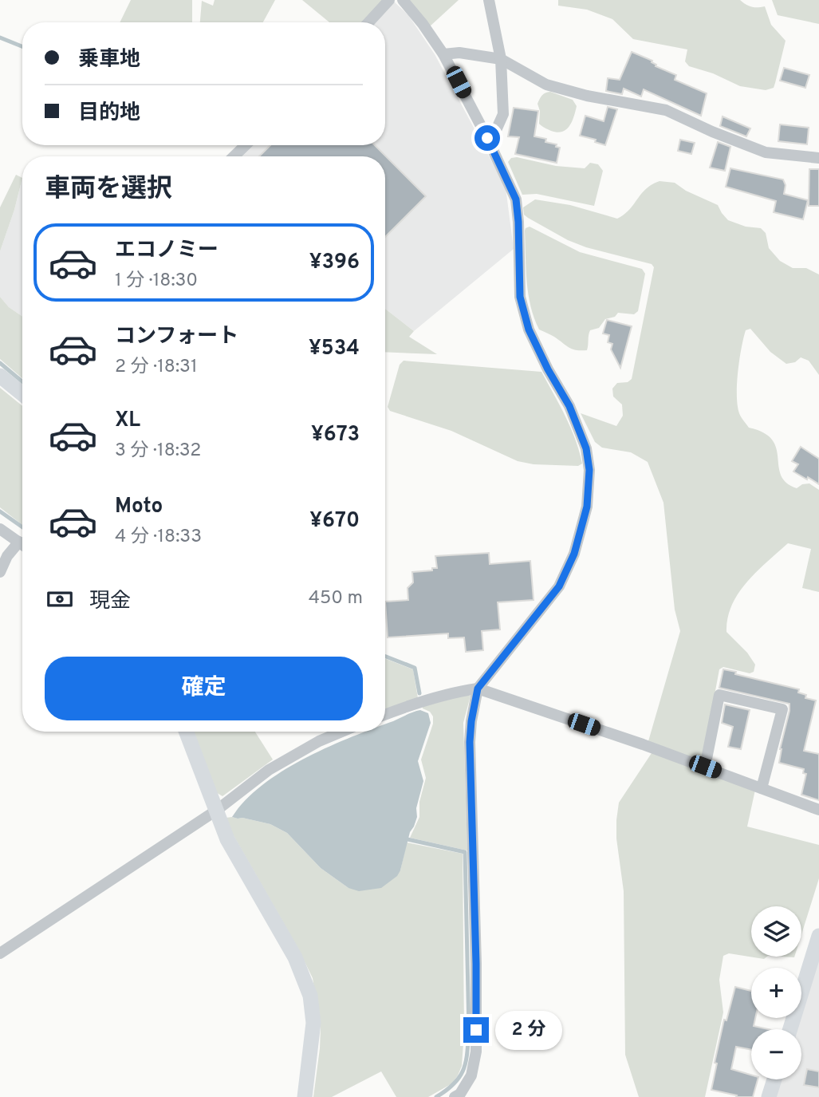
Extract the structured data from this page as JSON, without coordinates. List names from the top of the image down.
{
  "page": {
    "banner": ["乗車地", "目的地"],
    "heading": "車両を選択",
    "list": [
      {
        "name": "エコノミー",
        "note": "1 分 · 18:30",
        "value": "¥396"
      },
      {
        "name": "コンフォート",
        "note": "2 分 · 18:31",
        "value": "¥534"
      },
      {
        "name": "XL",
        "note": "3 分 · 18:32",
        "value": "¥673"
      },
      {
        "name": "Moto",
        "note": "4 分 · 18:33",
        "value": "¥670"
      }
    ],
    "pay": ["現金", "450 m"],
    "buttons": "確定",
    "map_buttons": ["+", "−"],
    "bubble": "2 分"
  }
}
